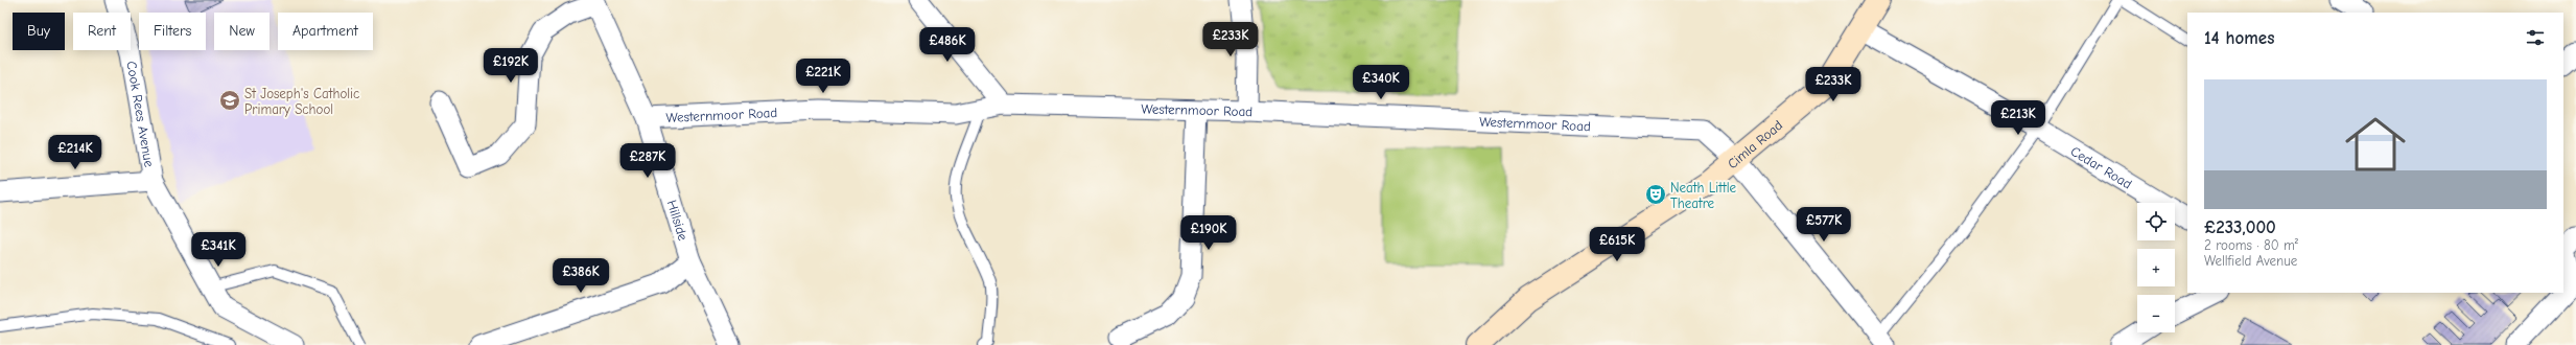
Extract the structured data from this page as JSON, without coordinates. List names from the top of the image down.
{
  "streets": {
    "main road": ["Cimla Road"],
    "street": [
      "Westernmoor Road",
      "Cook Rees Avenue",
      "Cedar Road",
      "Hillside"
    ]
  },
  "crossings": [
    ["Westernmoor Road", "Cimla Road"],
    ["Westernmoor Road", "Hillside"],
    ["Cimla Road", "Cedar Road"]
  ],
  "places": {
    "school or university": ["St Joseph's Catholic Primary School"],
    "theatre": ["Neath Little Theatre"]
  },
  "page": {
    "chip": [
      "Buy",
      "Rent",
      "Filters",
      "New",
      "Apartment"
    ],
    "heading": "14 homes",
    "price": [
      "£233K",
      "£486K",
      "£192K",
      "£221K",
      "£340K",
      "£233K",
      "£213K",
      "£214K",
      "£287K",
      "£577K",
      "£190K",
      "£615K",
      "£341K",
      "£386K"
    ],
    "list": [
      {
        "name": "£233,000",
        "note": "2 rooms · 80 m² · Wellfield Avenue"
      }
    ],
    "map_buttons": ["+", "−"]
  }
}
